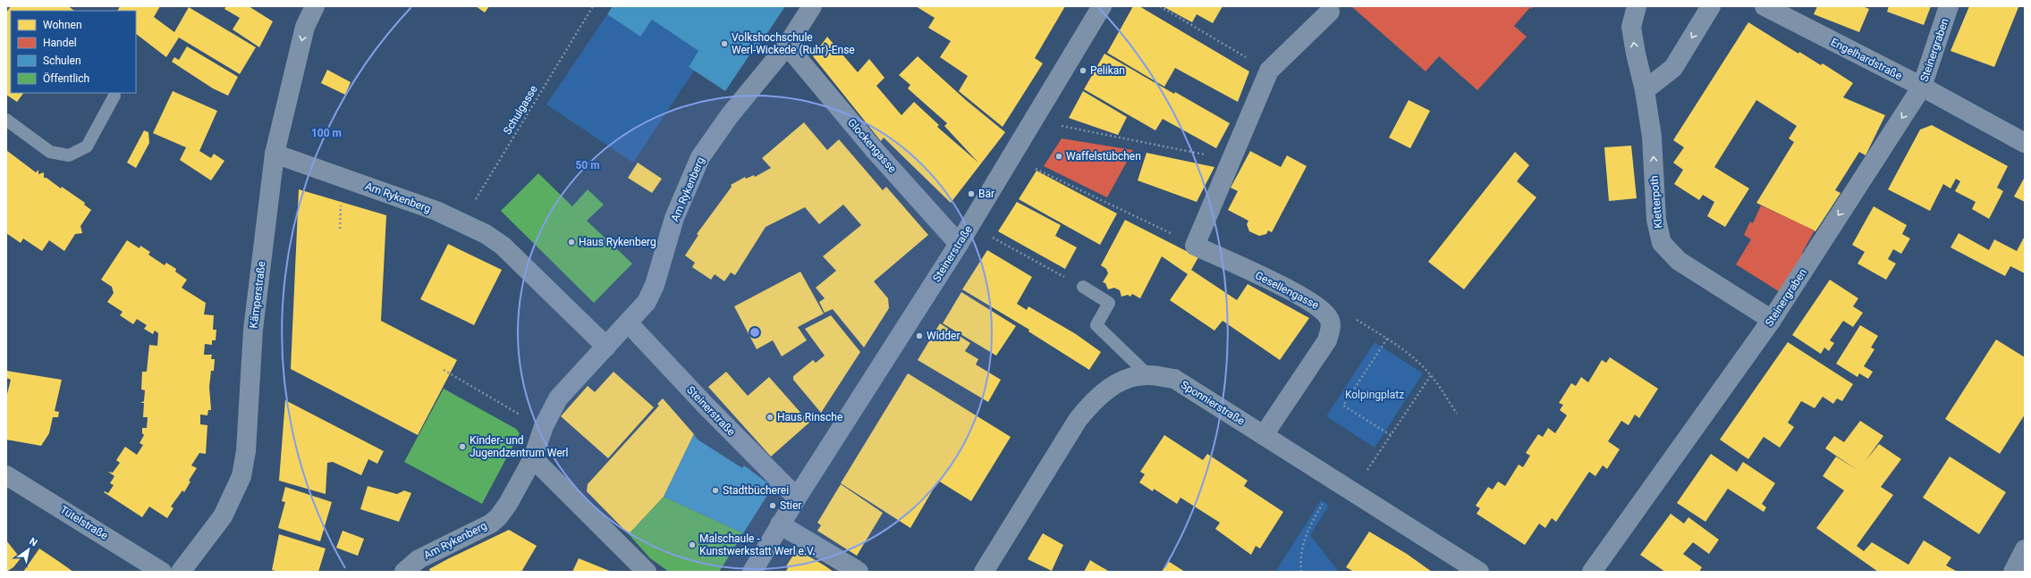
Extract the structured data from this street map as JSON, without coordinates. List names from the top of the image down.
{
  "streets": {
    "street": [
      "Steinergraben",
      "Engelhardstraße",
      "Glockengasse",
      "Am Rykenberg",
      "Kletterpoth",
      "Steinerstraße",
      "Gesellengasse",
      "Kämperstraße",
      "Sponnierstraße",
      "Tütelstraße"
    ],
    "path": ["Schulgasse"]
  },
  "crossings": [
    ["Steinergraben", "Engelhardstraße"],
    ["Steinergraben", "Kletterpoth"],
    ["Schulgasse", "Am Rykenberg"],
    ["Glockengasse", "Am Rykenberg"],
    ["Glockengasse", "Steinerstraße"],
    ["Am Rykenberg", "Steinerstraße"],
    ["Am Rykenberg", "Kämperstraße"],
    ["Gesellengasse", "Sponnierstraße"]
  ],
  "one_way": ["Steinergraben", "Kletterpoth"],
  "parks": ["Kolpingplatz"],
  "places": [
    "Volkshochschule Werl-Wickede (Ruhr)-Ense",
    "Pelikan",
    "Waffelstübchen",
    "Bär",
    "Haus Rykenberg",
    "Widder",
    "Haus Rinsche",
    "Kinder- und Jugendzentrum Werl",
    "Stadtbücherei",
    "Stier",
    "Malschaule - Kunstwerkstatt Werl e.V."
  ],
  "legend": [
    "Wohnen",
    "Handel",
    "Schulen",
    "Öffentlich"
  ],
  "north": "top right",
  "rings": ["100 m", "50 m"]
}
